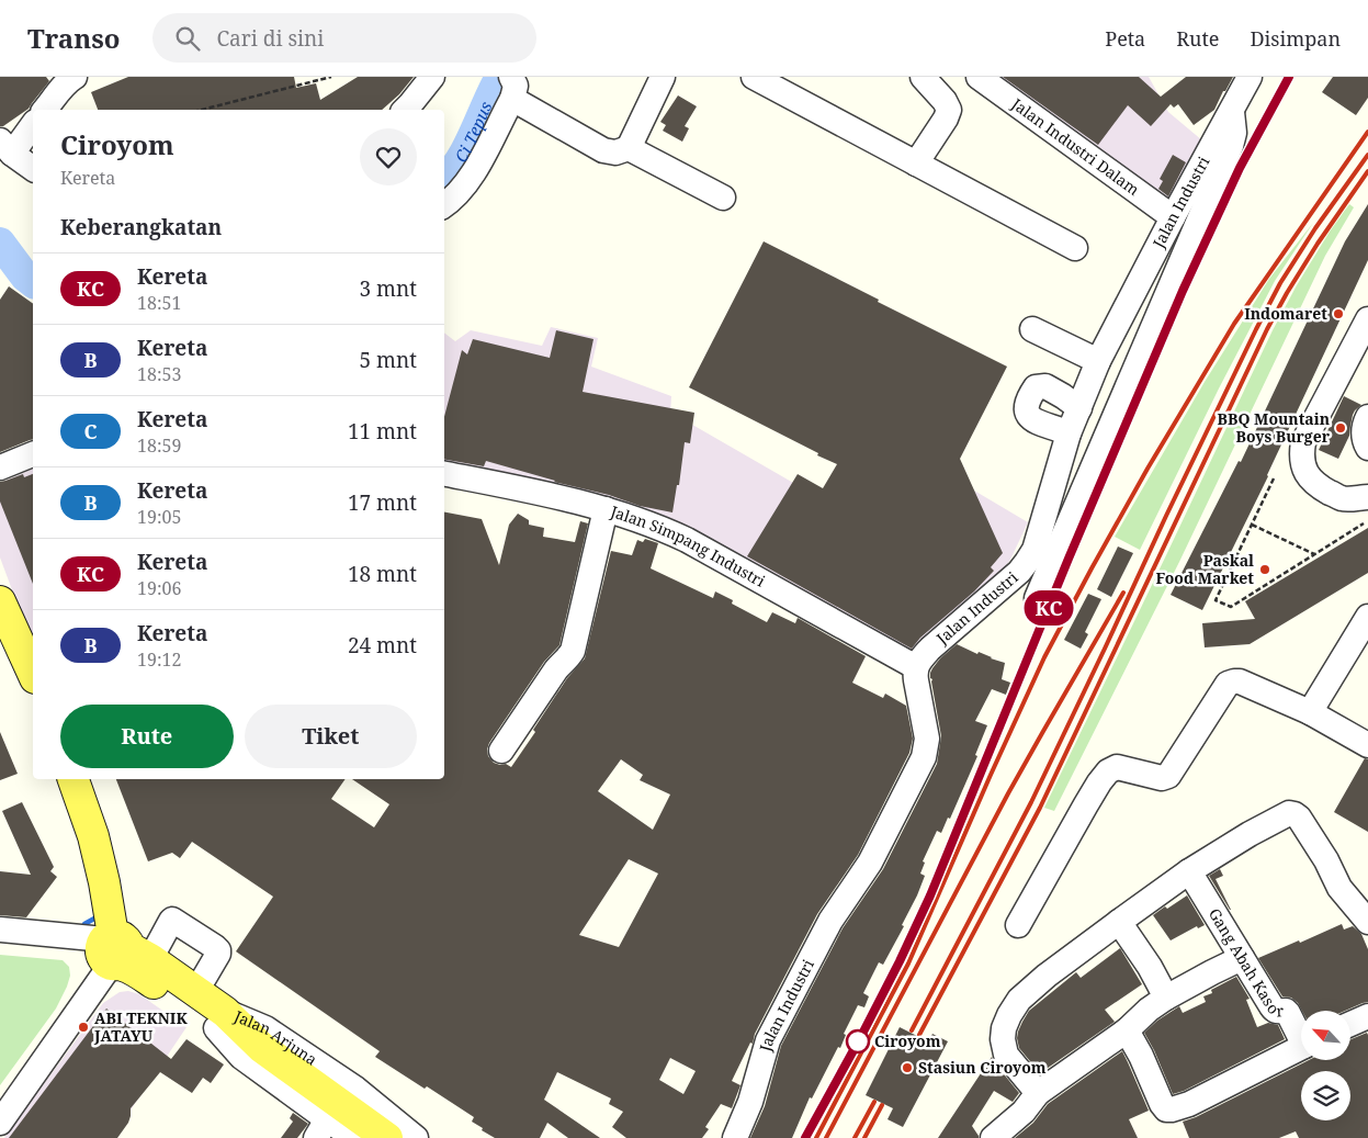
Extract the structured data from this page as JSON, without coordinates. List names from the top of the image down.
{
  "streets": {
    "main road": ["Jalan Arjuna"],
    "street": [
      "Jalan Industri Dalam",
      "Jalan Industri",
      "Jalan Simpang Industri",
      "Gang Abah Kasor"
    ]
  },
  "crossings": [
    ["Jalan Industri Dalam", "Jalan Industri"],
    ["Jalan Industri", "Jalan Simpang Industri"]
  ],
  "water": ["Ci Tepus"],
  "places": [
    "Indomaret",
    "BBQ Mountain Boys Burger",
    "Paskal Food Market",
    "ABI TEKNIK JATAYU",
    "Ciroyom",
    "Stasiun Ciroyom"
  ],
  "north": "top left",
  "page": {
    "header": "Transo",
    "search": "Cari di sini",
    "nav": ["Peta", "Rute", "Disimpan"],
    "on_map": "KC",
    "heading": [
      ["Ciroyom", "Kereta"],
      "Keberangkatan"
    ],
    "list": [
      {
        "mark": "KC",
        "name": "Kereta",
        "note": "18:51",
        "value": "3 mnt"
      },
      {
        "mark": "B",
        "name": "Kereta",
        "note": "18:53",
        "value": "5 mnt"
      },
      {
        "mark": "C",
        "name": "Kereta",
        "note": "18:59",
        "value": "11 mnt"
      },
      {
        "mark": "B",
        "name": "Kereta",
        "note": "19:05",
        "value": "17 mnt"
      },
      {
        "mark": "KC",
        "name": "Kereta",
        "note": "19:06",
        "value": "18 mnt"
      },
      {
        "mark": "B",
        "name": "Kereta",
        "note": "19:12",
        "value": "24 mnt"
      }
    ],
    "buttons": ["Rute", "Tiket"]
  }
}
